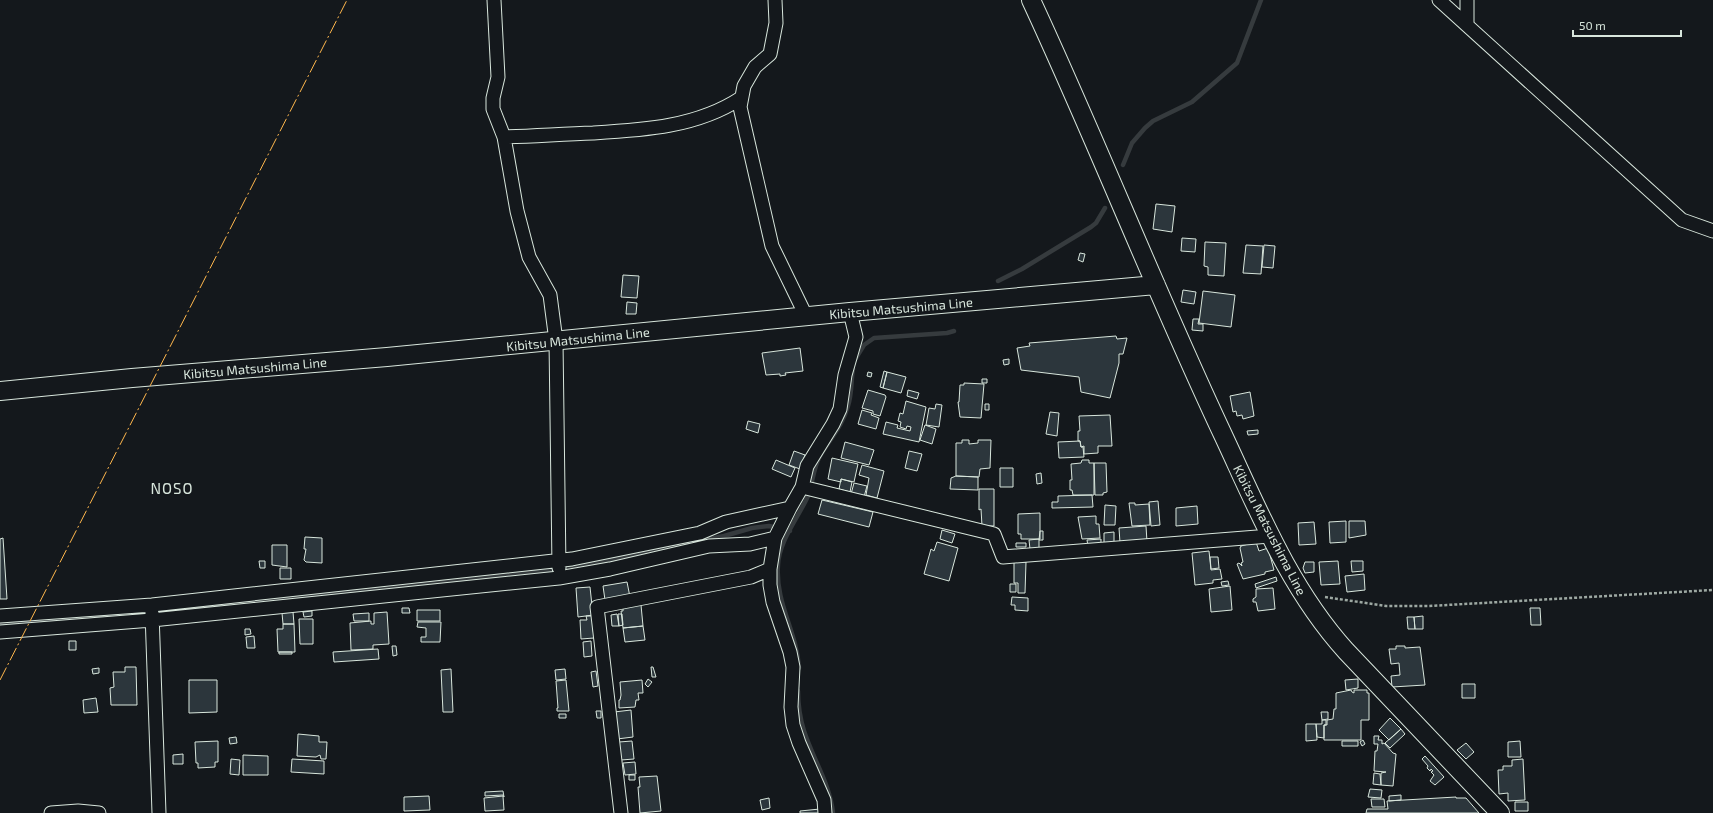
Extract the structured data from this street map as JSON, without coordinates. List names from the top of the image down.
{
  "streets": {
    "main road": ["Kibitsu Matsushima Line"]
  },
  "districts": ["NOSO"],
  "scale_bar": "50 m"
}
